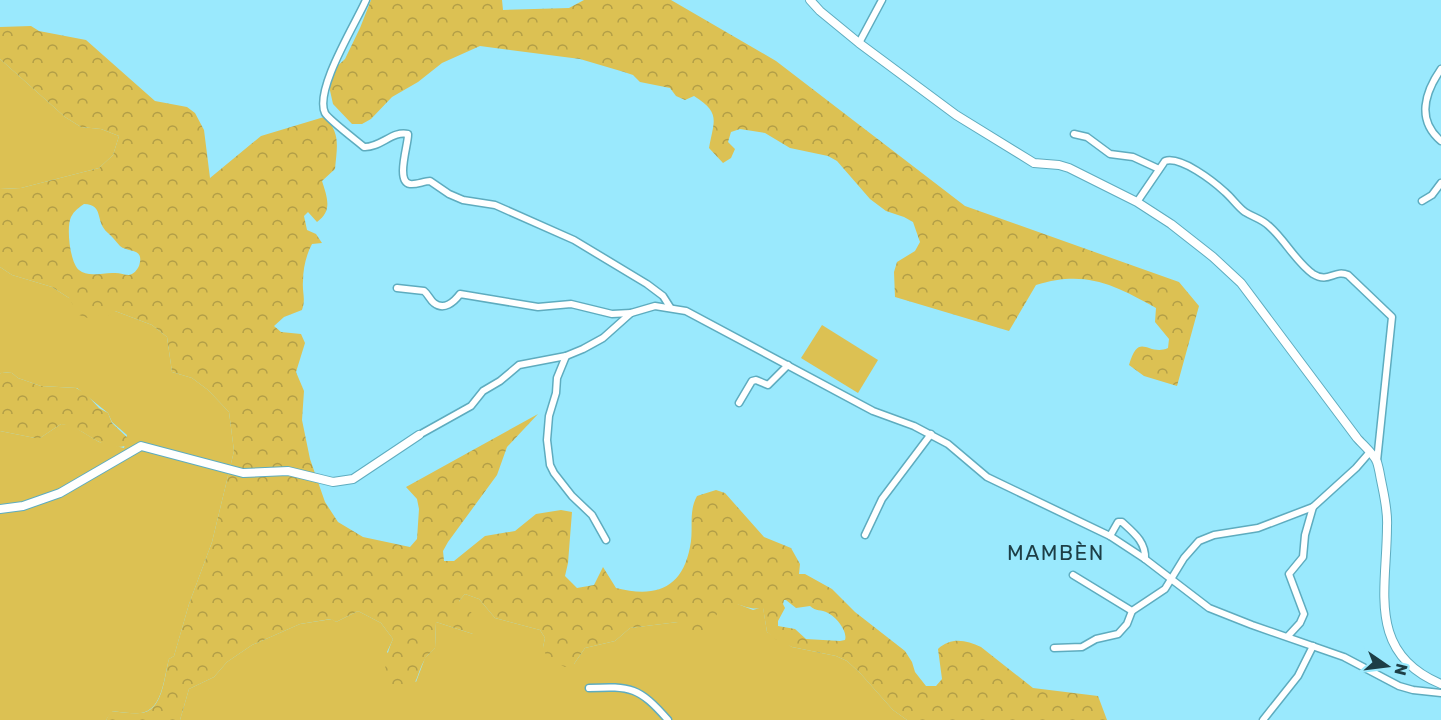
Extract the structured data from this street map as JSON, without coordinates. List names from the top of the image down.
{
  "districts": ["MAMBÈN"],
  "north": "right"
}
